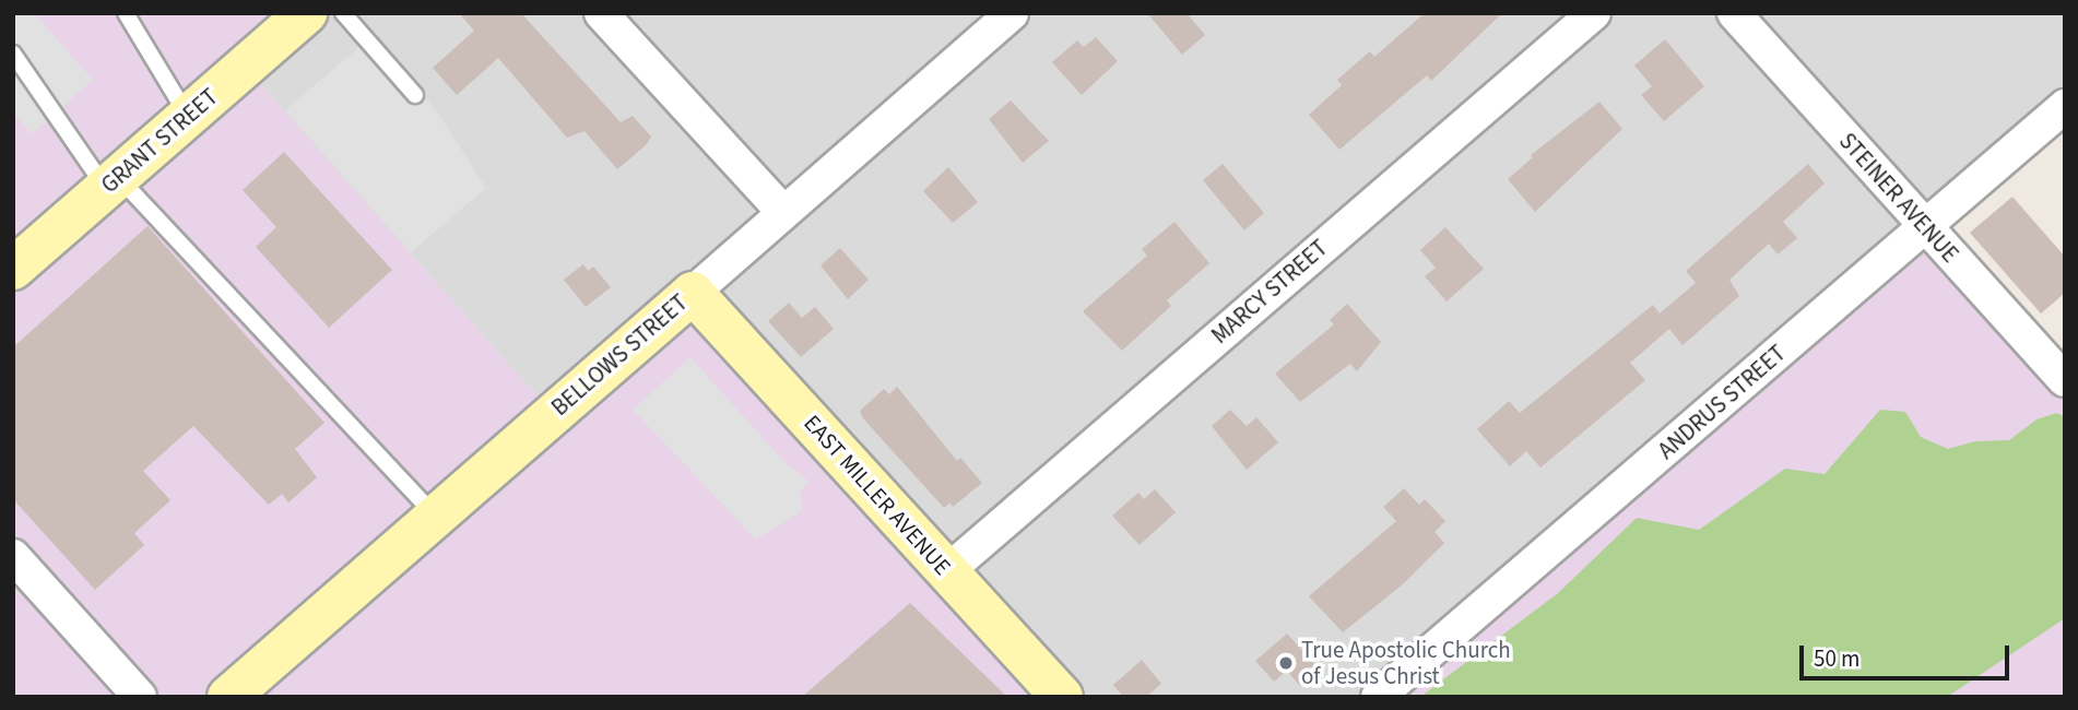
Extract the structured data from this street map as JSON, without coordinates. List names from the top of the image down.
{
  "streets": {
    "street": [
      "GRANT STREET",
      "STEINER AVENUE",
      "MARCY STREET",
      "BELLOWS STREET",
      "ANDRUS STREET",
      "EAST MILLER AVENUE"
    ]
  },
  "crossings": [
    ["STEINER AVENUE", "ANDRUS STREET"],
    ["MARCY STREET", "EAST MILLER AVENUE"],
    ["BELLOWS STREET", "EAST MILLER AVENUE"]
  ],
  "places": ["True Apostolic Church of Jesus Christ"],
  "scale_bar": "50 m"
}
